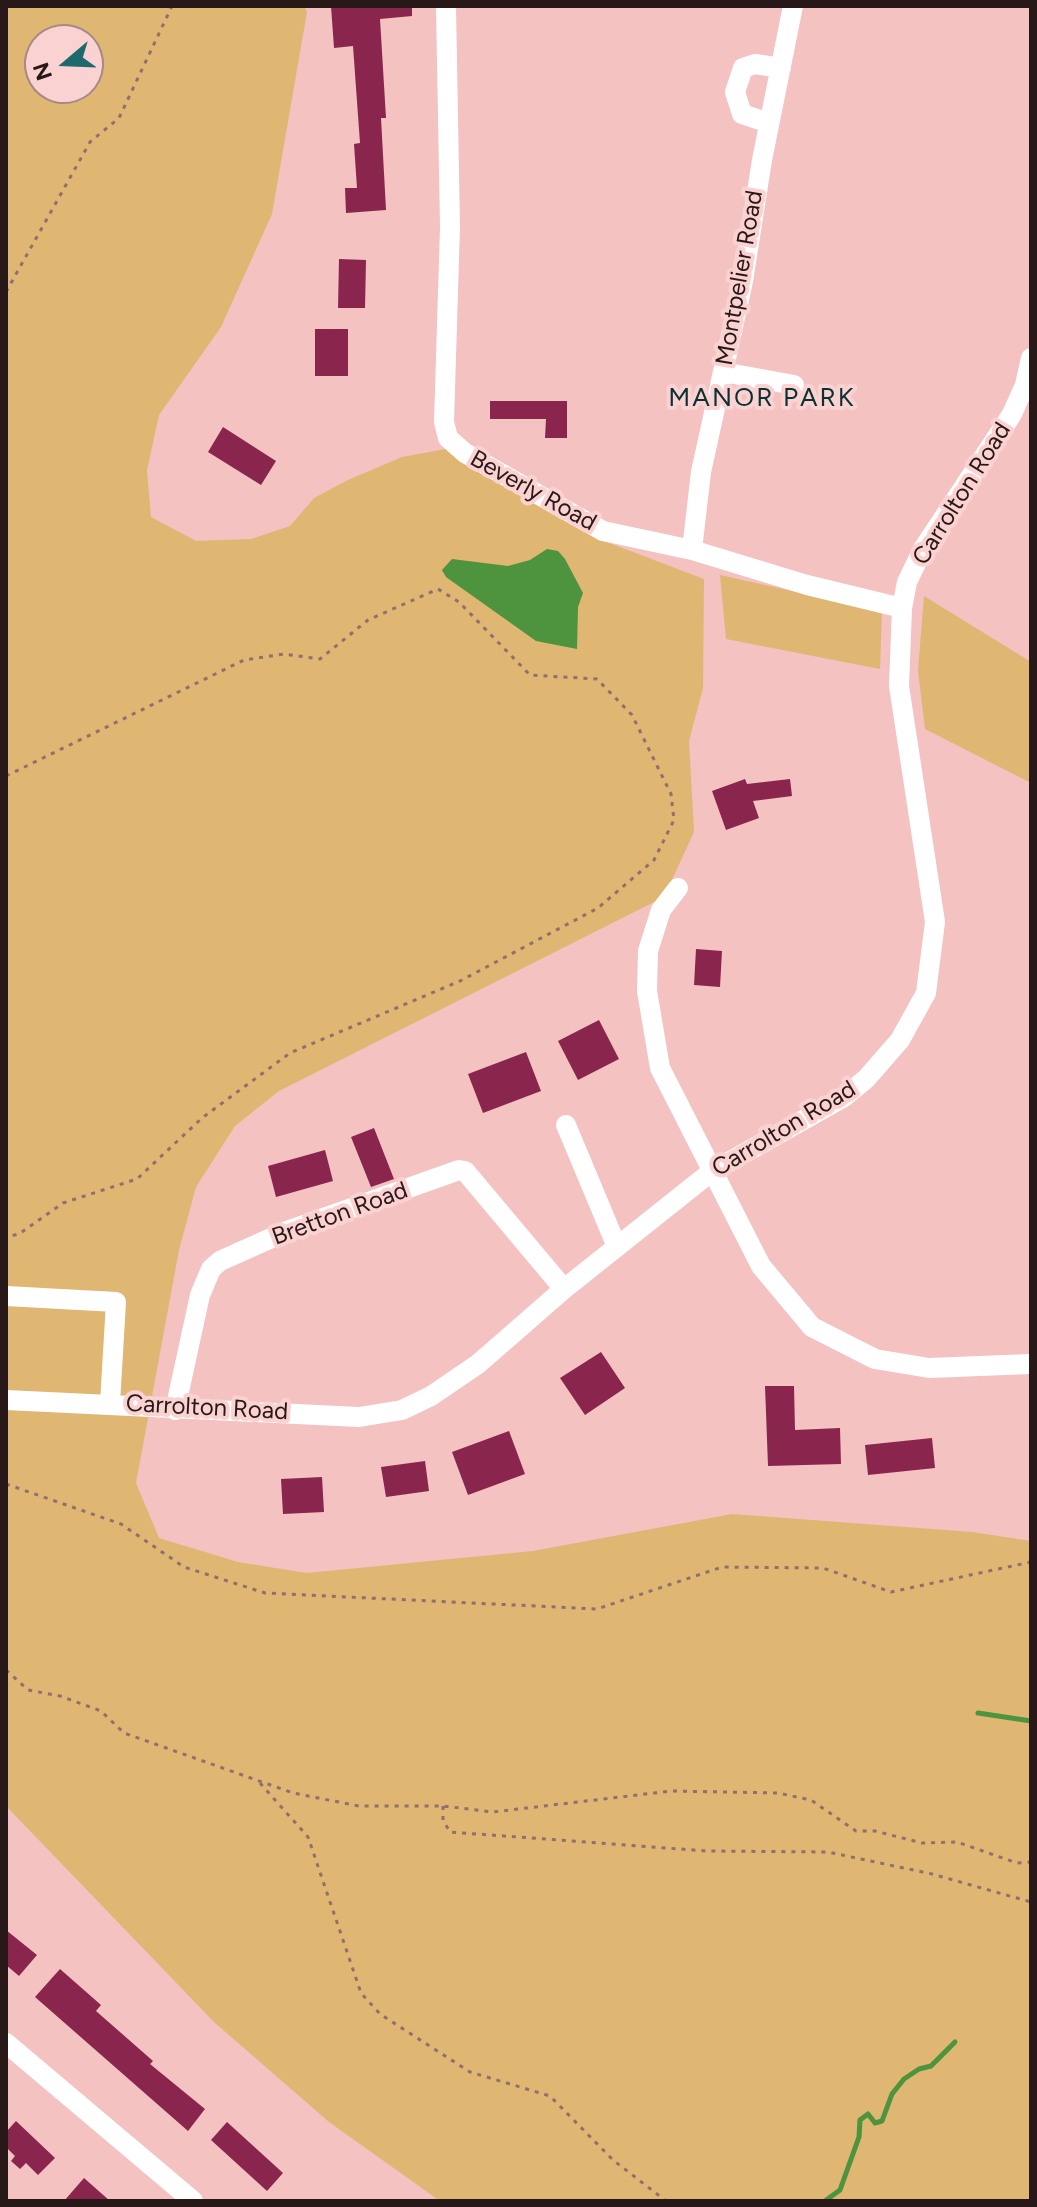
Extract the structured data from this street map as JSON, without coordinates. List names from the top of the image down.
{
  "streets": {
    "street": [
      "Montpelier Road",
      "Beverly Road",
      "Carrolton Road",
      "Bretton Road"
    ]
  },
  "crossings": [
    ["Montpelier Road", "Beverly Road"],
    ["Beverly Road", "Carrolton Road"],
    ["Carrolton Road", "Bretton Road"]
  ],
  "districts": ["MANOR PARK"],
  "north": "left"
}
